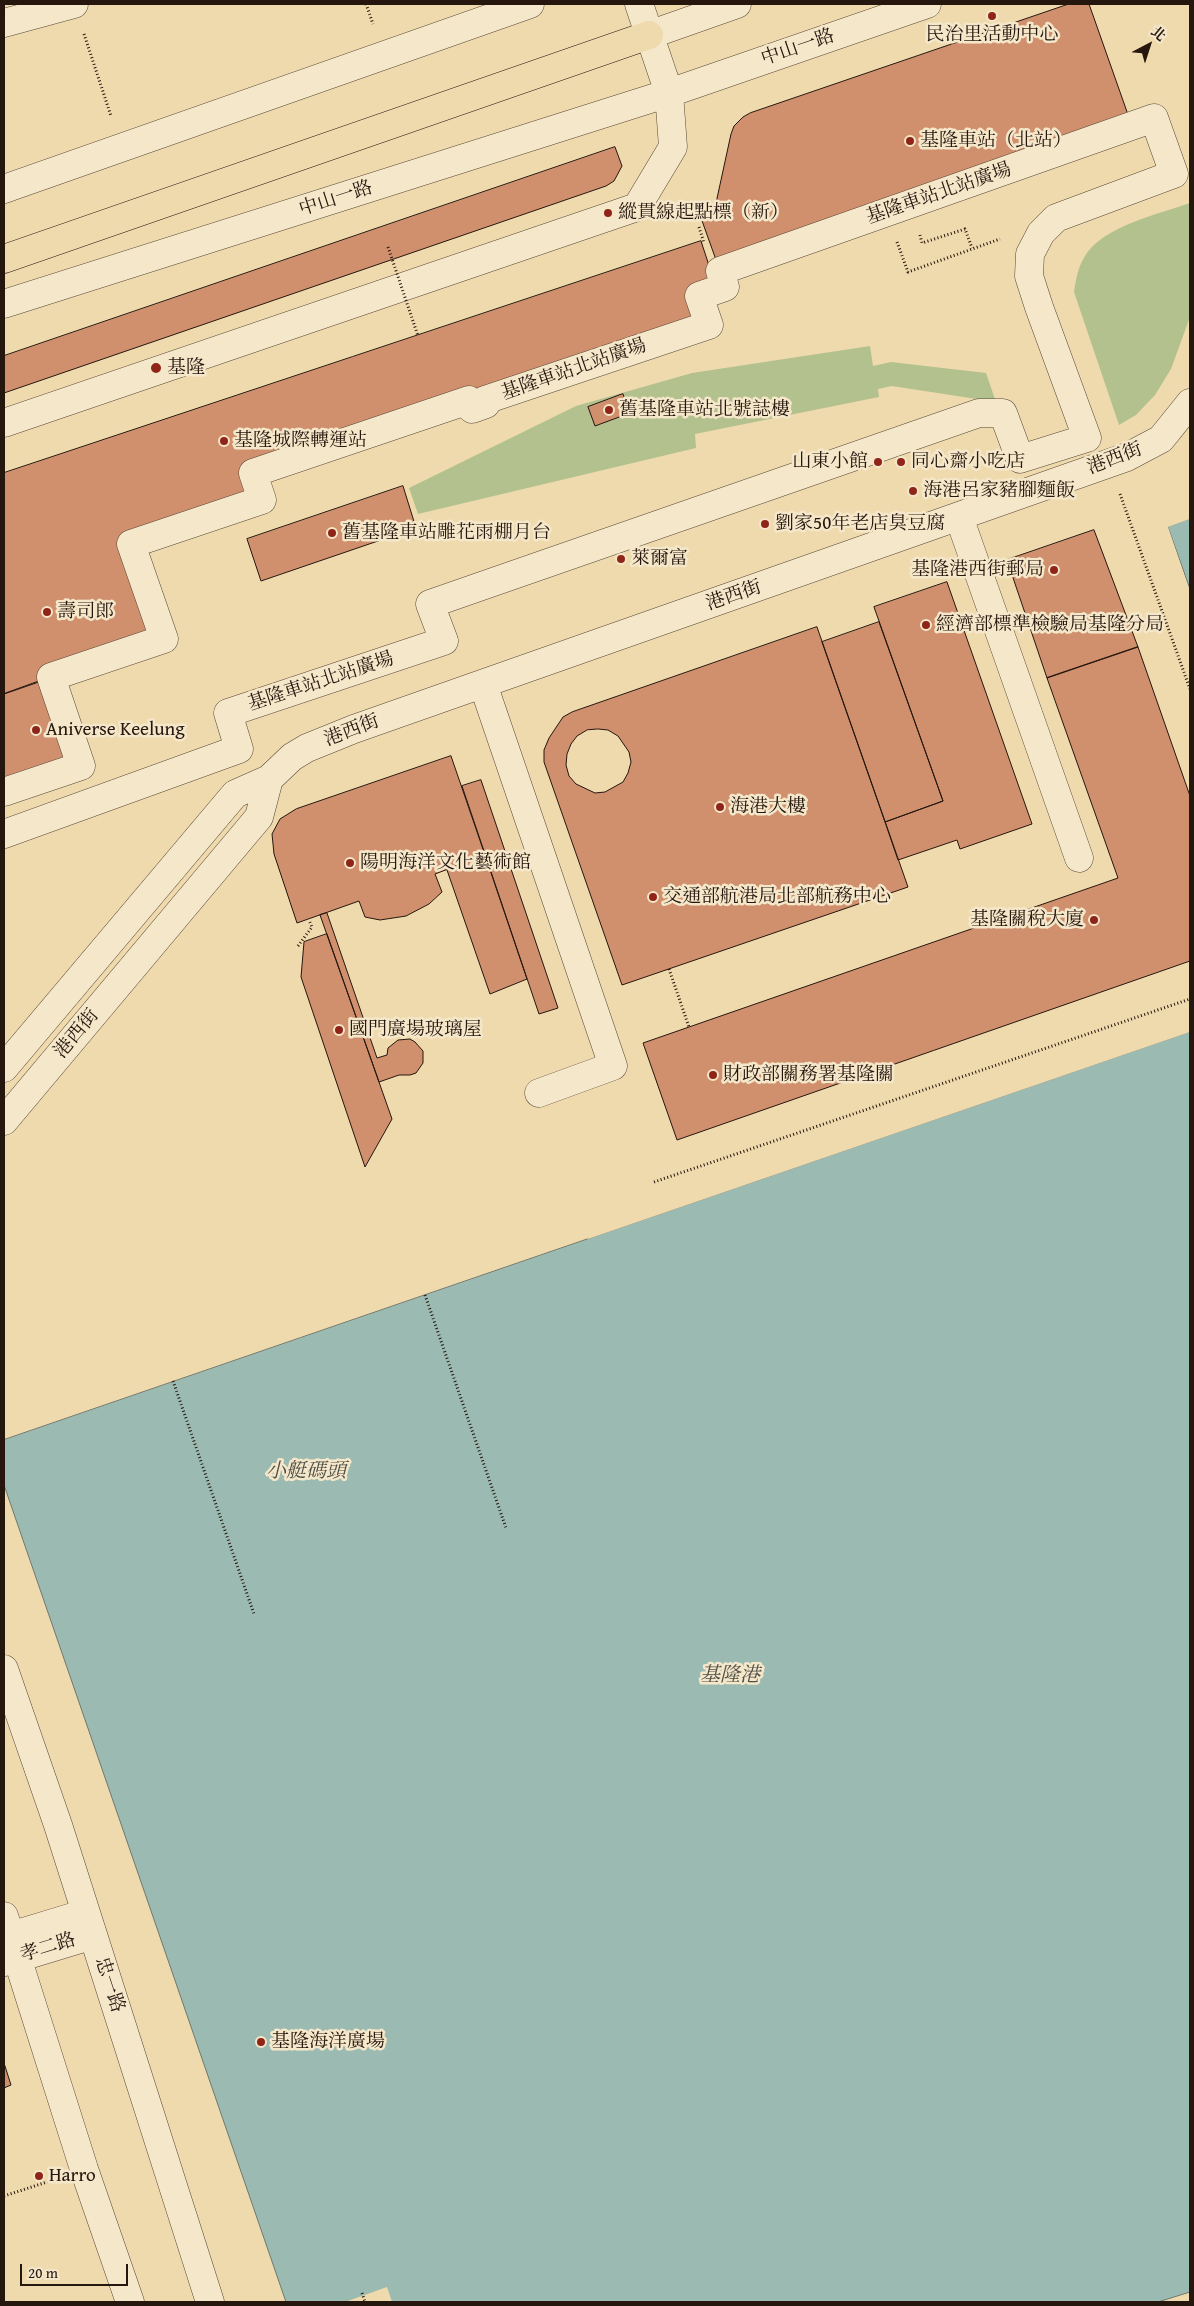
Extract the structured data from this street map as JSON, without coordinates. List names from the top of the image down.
{
  "streets": {
    "street": [
      "中山一路",
      "基隆車站北站廣場",
      "港西街",
      "孝二路",
      "忠一路"
    ]
  },
  "crossings": [
    ["孝二路", "忠一路"]
  ],
  "water": ["小艇碼頭", "基隆港"],
  "places": [
    "民治里活動中心",
    "基隆車站（北站）",
    "縱貫線起點標（新）",
    "基隆",
    "舊基隆車站北號誌樓",
    "基隆城際轉運站",
    "山東小館",
    "同心齋小吃店",
    "海港呂家豬腳麵飯",
    "劉家50年老店臭豆腐",
    "舊基隆車站雕花雨棚月台",
    "萊爾富",
    "基隆港西街郵局",
    "壽司郎",
    "經濟部標準檢驗局基隆分局",
    "Aniverse Keelung",
    "海港大樓",
    "陽明海洋文化藝術館",
    "交通部航港局北部航務中心",
    "基隆關稅大廈",
    "國門廣場玻璃屋",
    "財政部關務署基隆關",
    "基隆海洋廣場",
    "Harro"
  ],
  "scale_bar": "20 m",
  "north": "top right"
}
